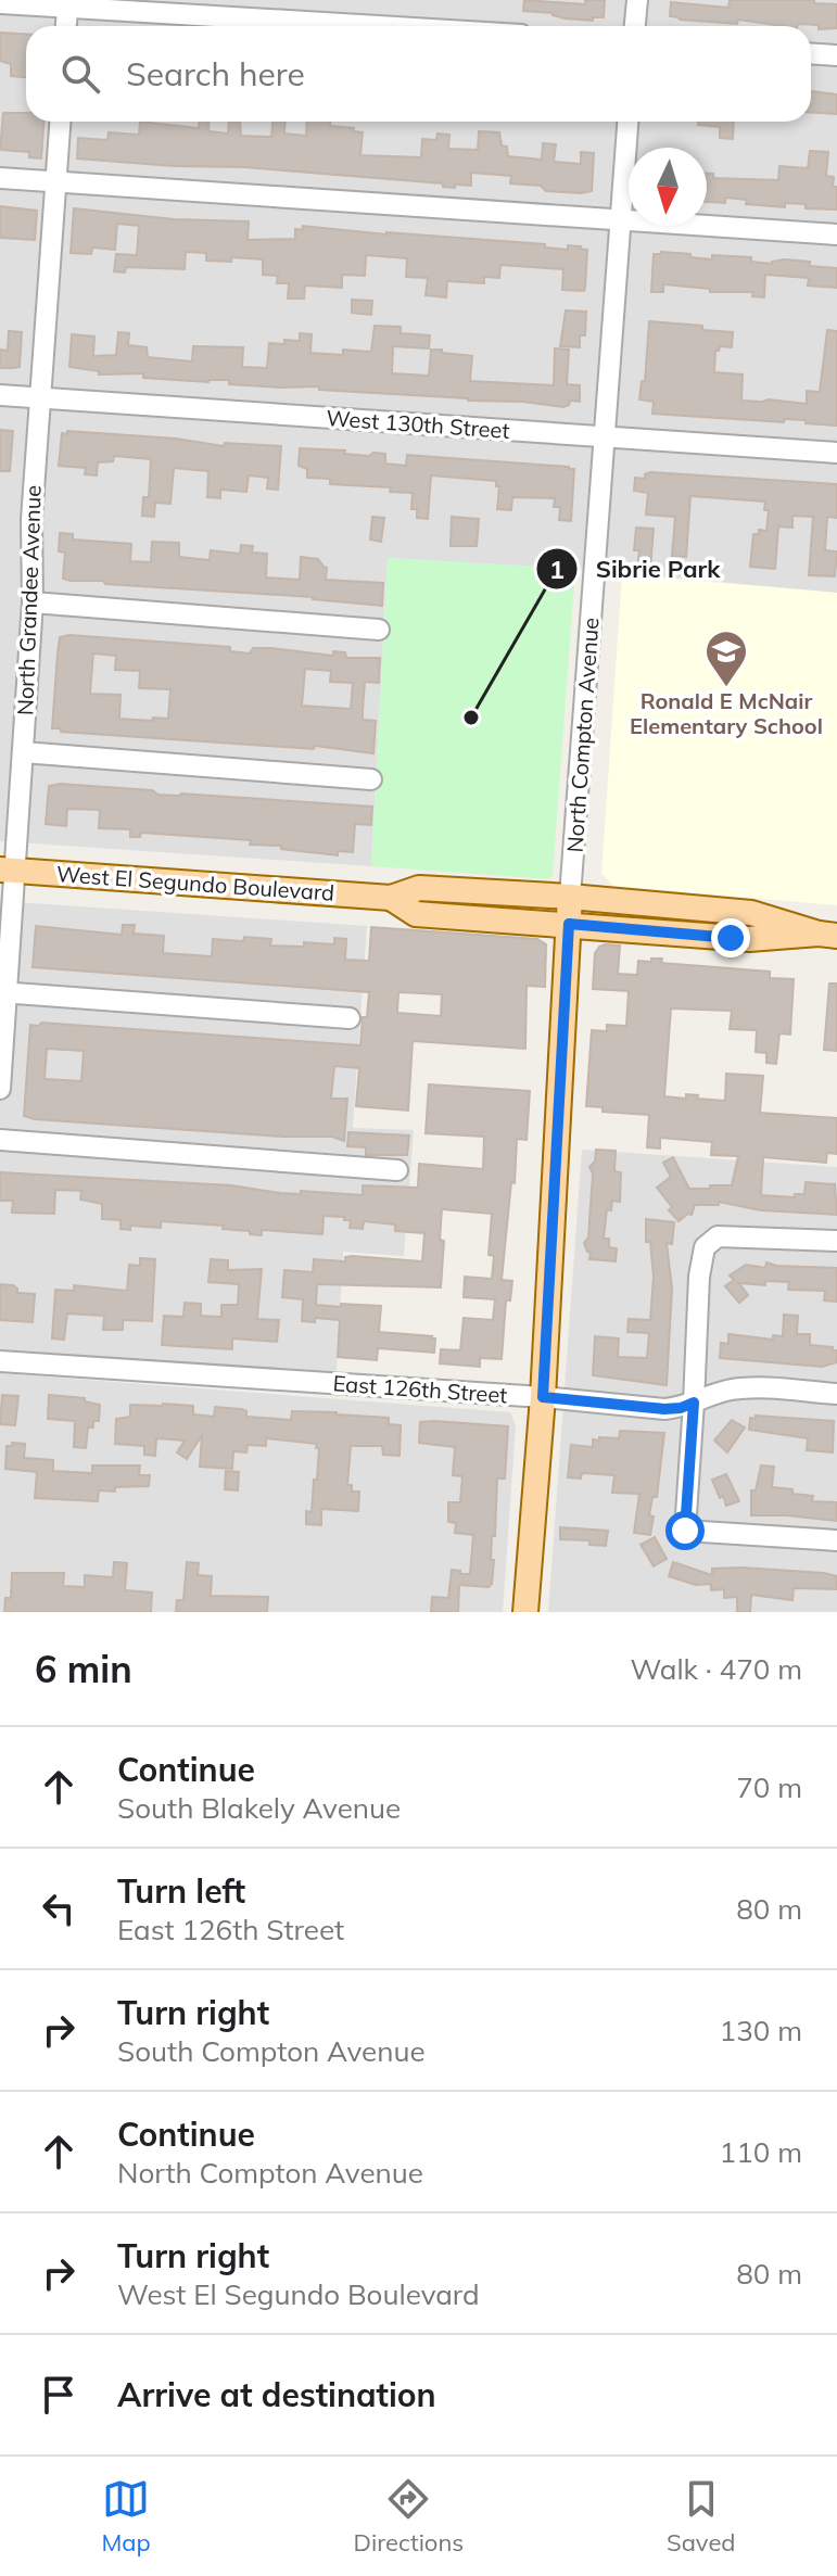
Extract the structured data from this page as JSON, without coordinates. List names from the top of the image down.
{
  "streets": {
    "main road": ["North Compton Avenue", "West El Segundo Boulevard"],
    "street": ["West 130th Street", "North Grandee Avenue", "East 126th Street"]
  },
  "crossings": [
    ["West 130th Street", "North Grandee Avenue"],
    ["West 130th Street", "North Compton Avenue"],
    ["North Grandee Avenue", "West El Segundo Boulevard"],
    ["North Compton Avenue", "West El Segundo Boulevard"],
    ["North Compton Avenue", "East 126th Street"]
  ],
  "places": {
    "school or university": ["Ronald E McNair Elementary School"],
    "other": ["Sibrie Park"]
  },
  "north": "bottom",
  "page": {
    "search": "Search here",
    "heading": ["6 min", "Walk · 470 m"],
    "list": [
      ["Continue", "South Blakely Avenue", "70 m"],
      ["Turn left", "East 126th Street", "80 m"],
      ["Turn right", "South Compton Avenue", "130 m"],
      ["Continue", "North Compton Avenue", "110 m"],
      ["Turn right", "West El Segundo Boulevard", "80 m"],
      "Arrive at destination"
    ],
    "nav": ["Map", "Directions", "Saved"]
  }
}
